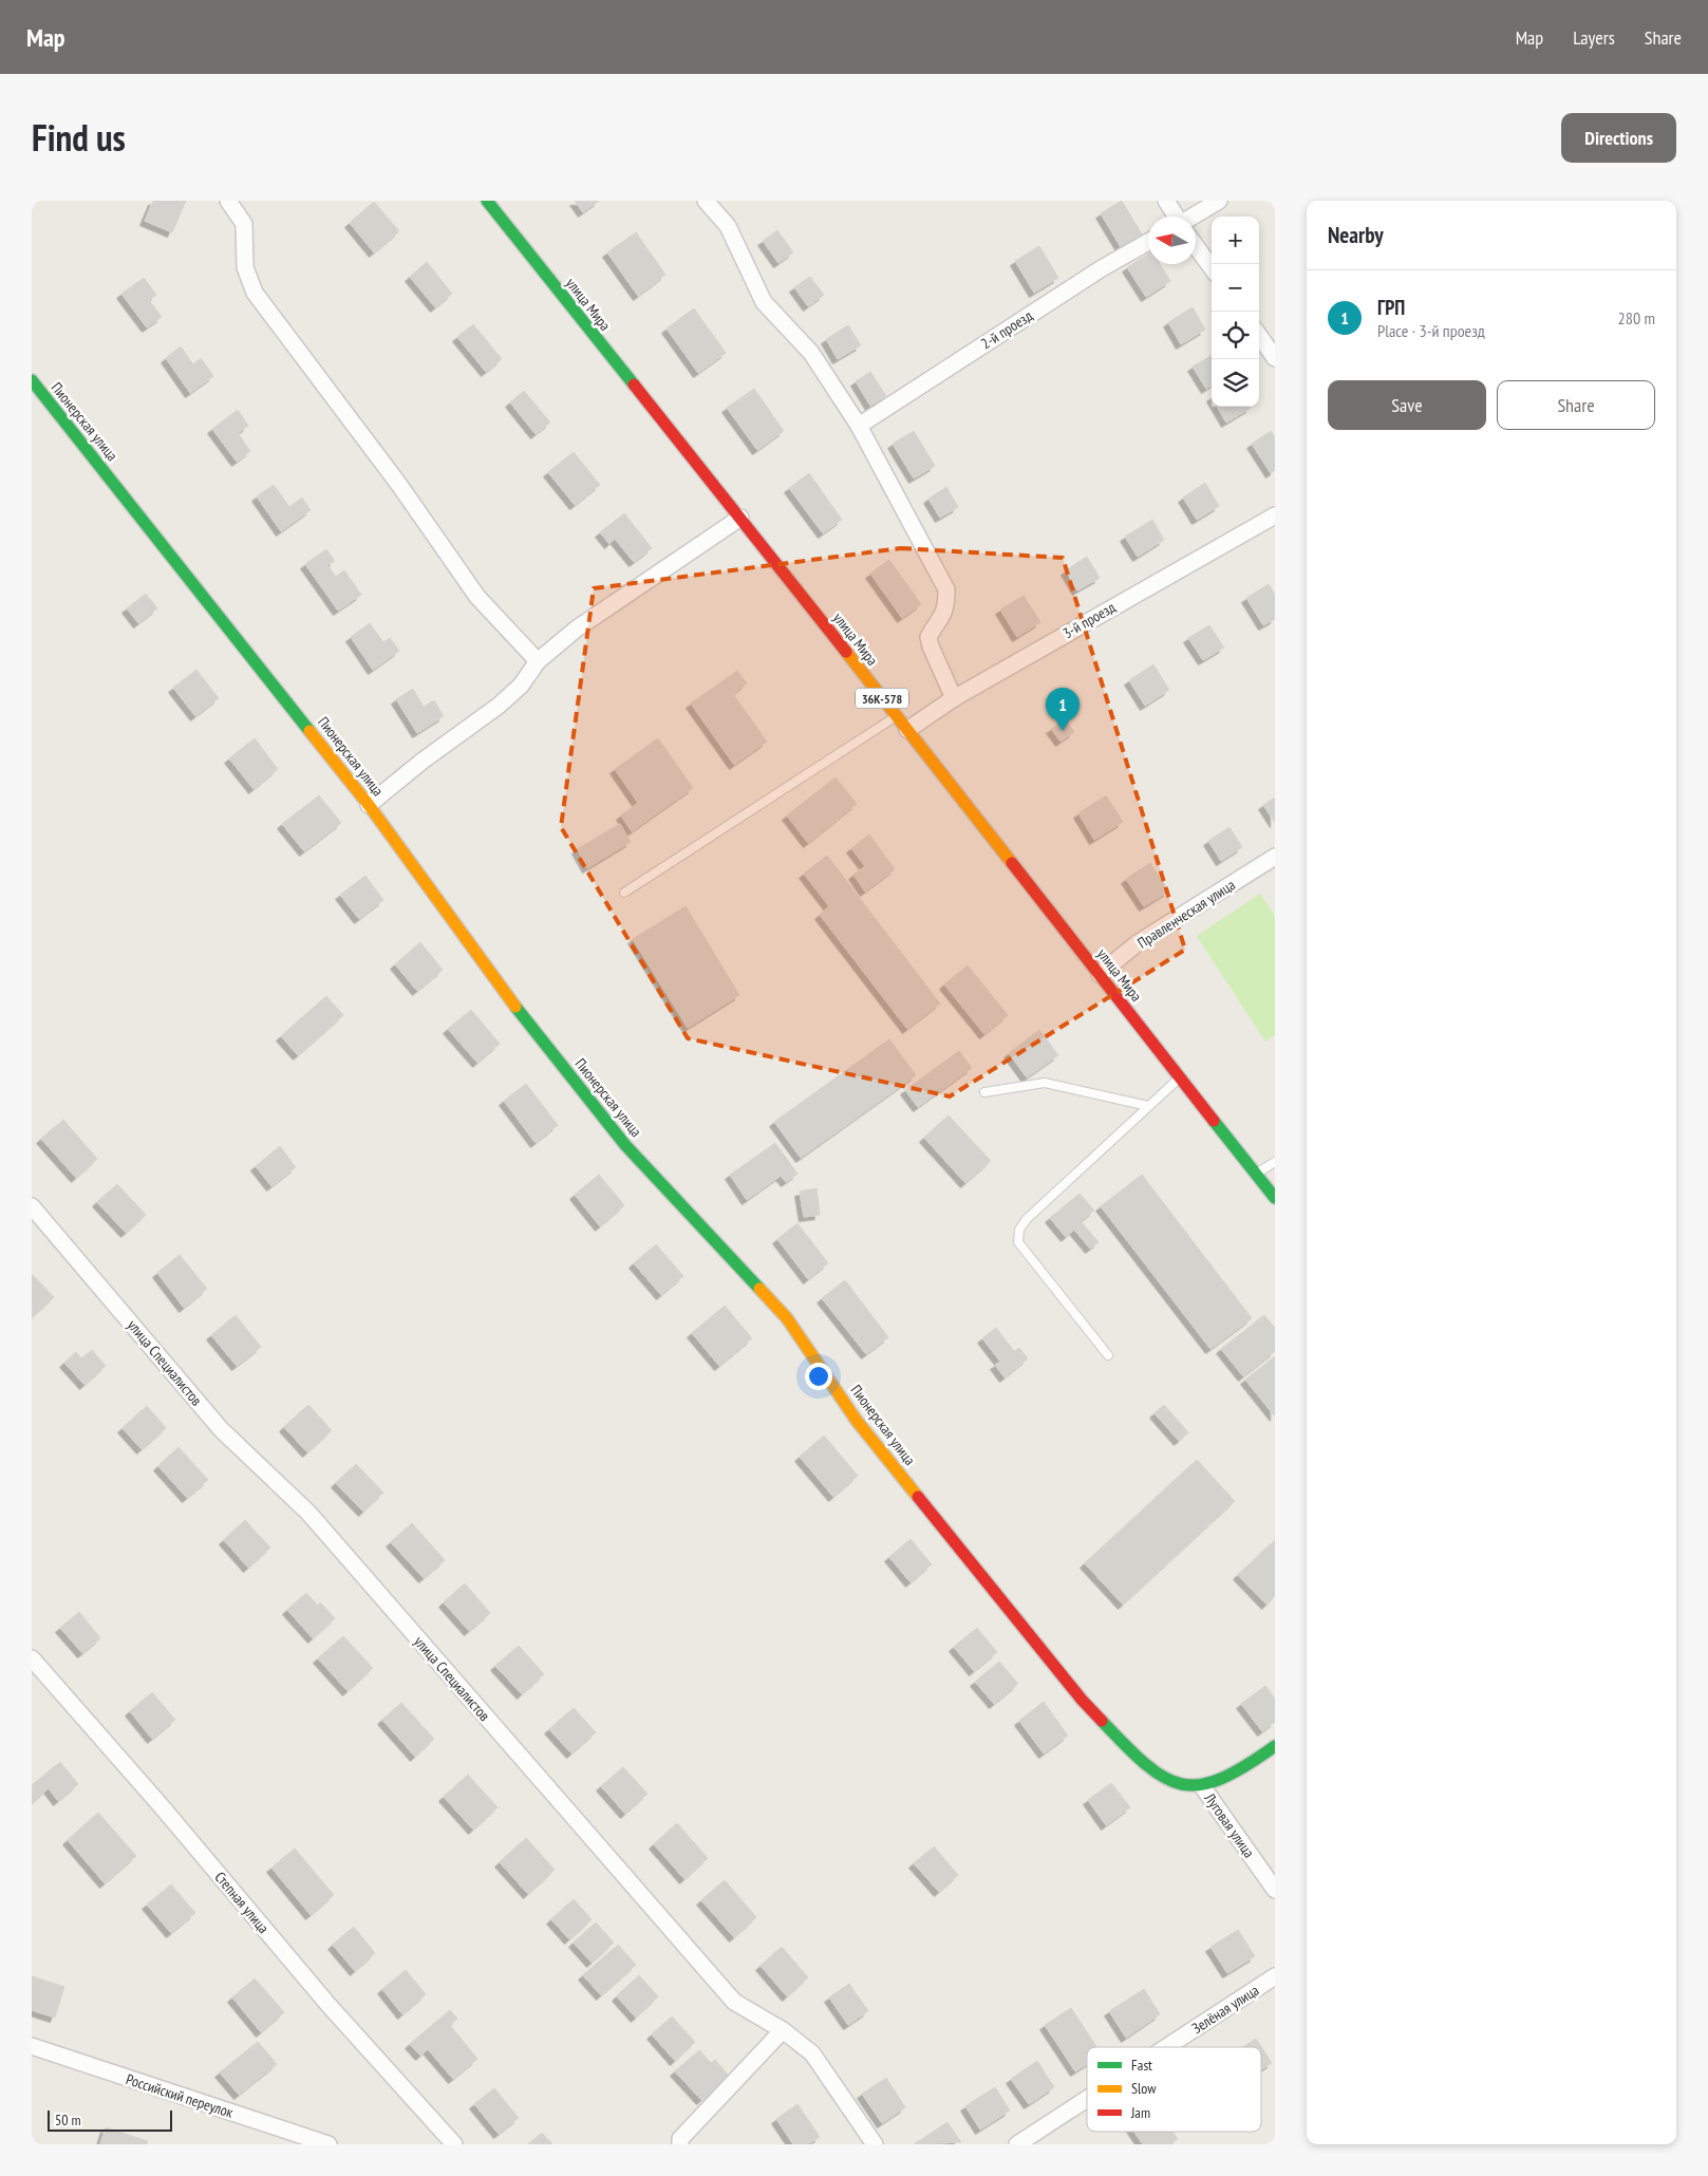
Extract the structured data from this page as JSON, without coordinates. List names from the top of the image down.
{
  "streets": {
    "street": [
      "улица Мира",
      "2-й проезд",
      "Пионерская улица",
      "3-й проезд",
      "36К-578",
      "Правленческая улица",
      "улица Специалистов",
      "Луговая улица",
      "Степная улица",
      "Зелёная улица",
      "Российский переулок"
    ]
  },
  "crossings": [
    ["улица Мира", "3-й проезд"],
    ["улица Мира", "Правленческая улица"],
    ["Пионерская улица", "Луговая улица"]
  ],
  "legend": ["Fast", "Slow", "Jam"],
  "scale_bar": "50 m",
  "north": "left",
  "page": {
    "header": "Map",
    "nav": ["Map", "Layers", "Share"],
    "title": "Find us",
    "buttons": [
      "Directions",
      ["Save", "Share"]
    ],
    "heading": "Nearby",
    "map_buttons": ["+", "−"],
    "list": [
      {
        "mark": "1",
        "name": "ГРП",
        "note": "Place · 3-й проезд",
        "value": "280 m"
      }
    ],
    "pins": "1",
    "scale": "50 m"
  }
}
